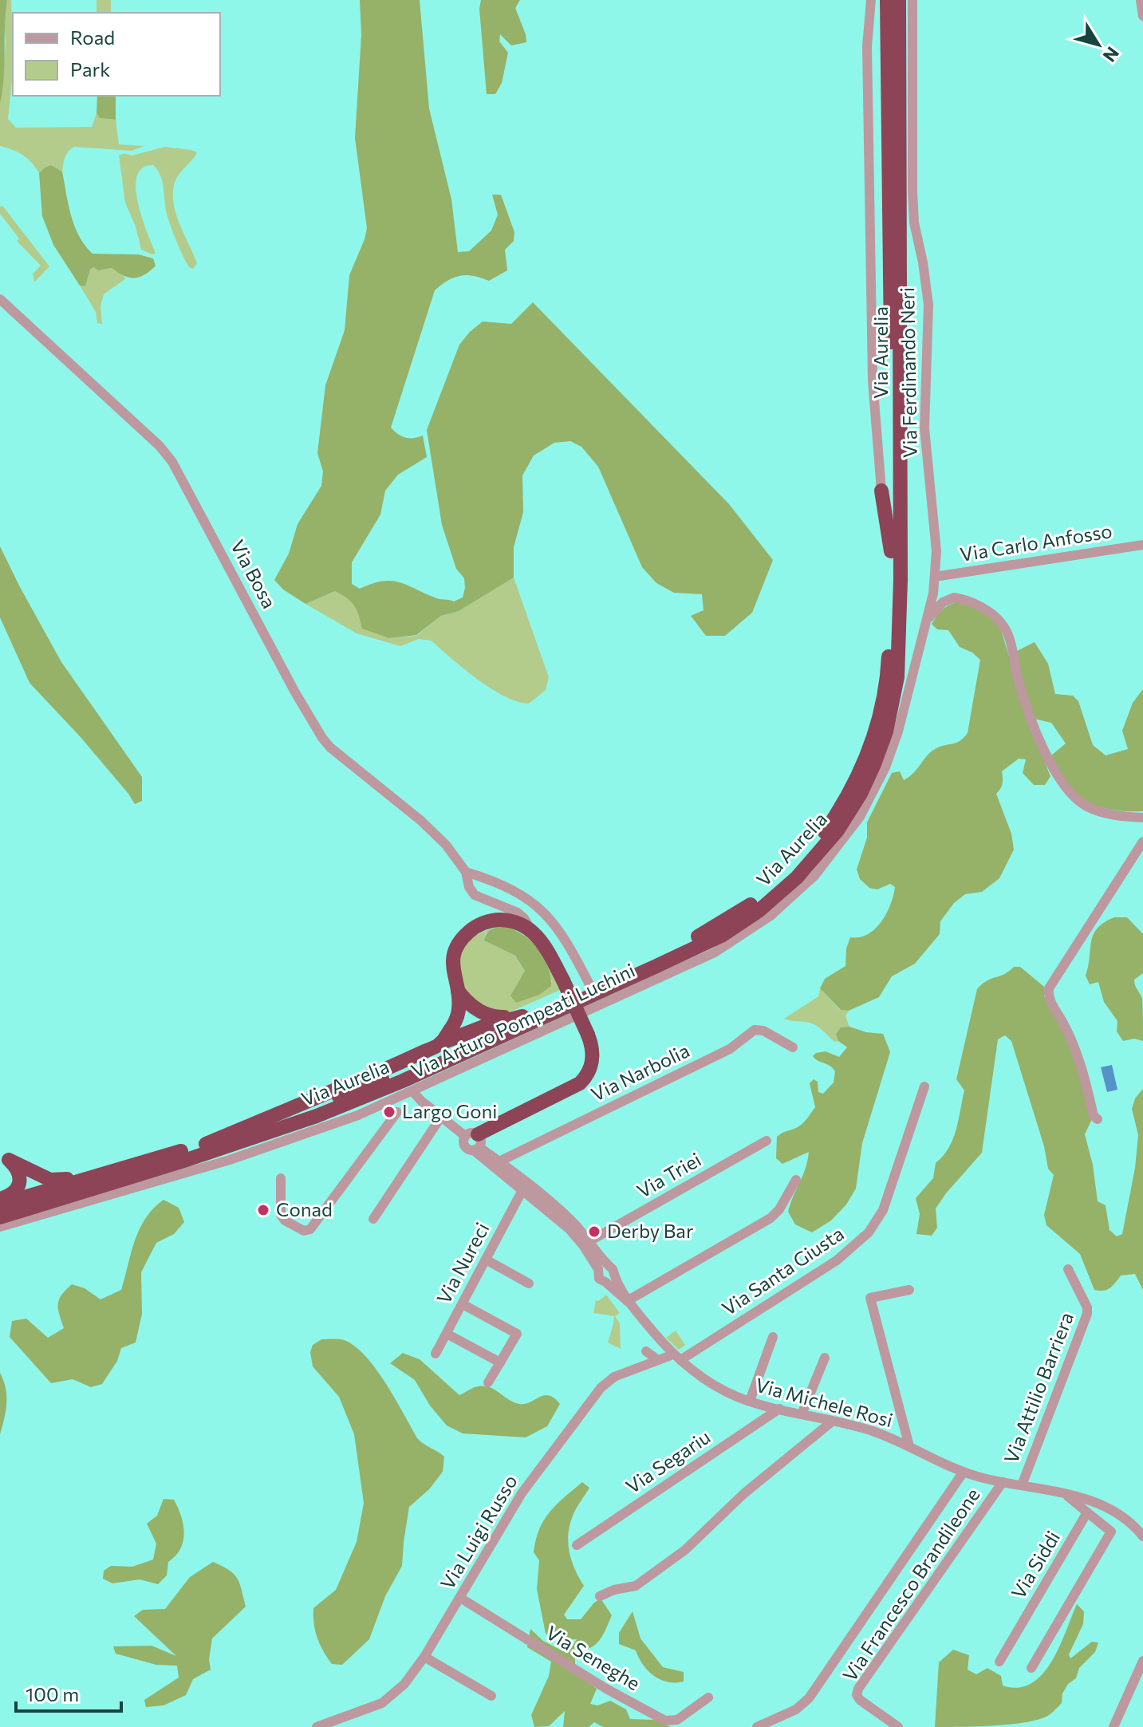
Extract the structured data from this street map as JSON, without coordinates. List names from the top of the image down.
{
  "streets": {
    "highway": ["Via Aurelia"],
    "street": [
      "Via Ferdinando Neri",
      "Via Carlo Anfosso",
      "Via Bosa",
      "Via Arturo Pompeati Luchini",
      "Via Narbolia",
      "Via Triei",
      "Via Nureci",
      "Via Santa Giusta",
      "Via Attilio Barriera",
      "Via Michele Rosi",
      "Via Segariu",
      "Via Luigi Russo",
      "Via Siddi",
      "Via Francesco Brandileone",
      "Via Seneghe"
    ]
  },
  "crossings": [
    ["Via Ferdinando Neri", "Via Carlo Anfosso"],
    ["Via Ferdinando Neri", "Via Arturo Pompeati Luchini"],
    ["Via Arturo Pompeati Luchini", "Via Michele Rosi"],
    ["Via Narbolia", "Via Michele Rosi"],
    ["Via Triei", "Via Michele Rosi"],
    ["Via Nureci", "Via Michele Rosi"],
    ["Via Santa Giusta", "Via Michele Rosi"],
    ["Via Santa Giusta", "Via Luigi Russo"],
    ["Via Attilio Barriera", "Via Michele Rosi"],
    ["Via Michele Rosi", "Via Segariu"],
    ["Via Michele Rosi", "Via Luigi Russo"],
    ["Via Michele Rosi", "Via Francesco Brandileone"],
    ["Via Luigi Russo", "Via Seneghe"]
  ],
  "places": ["Largo Goni", "Conad", "Derby Bar"],
  "legend": ["Road", "Park"],
  "scale_bar": "100 m",
  "north": "bottom right"
}
